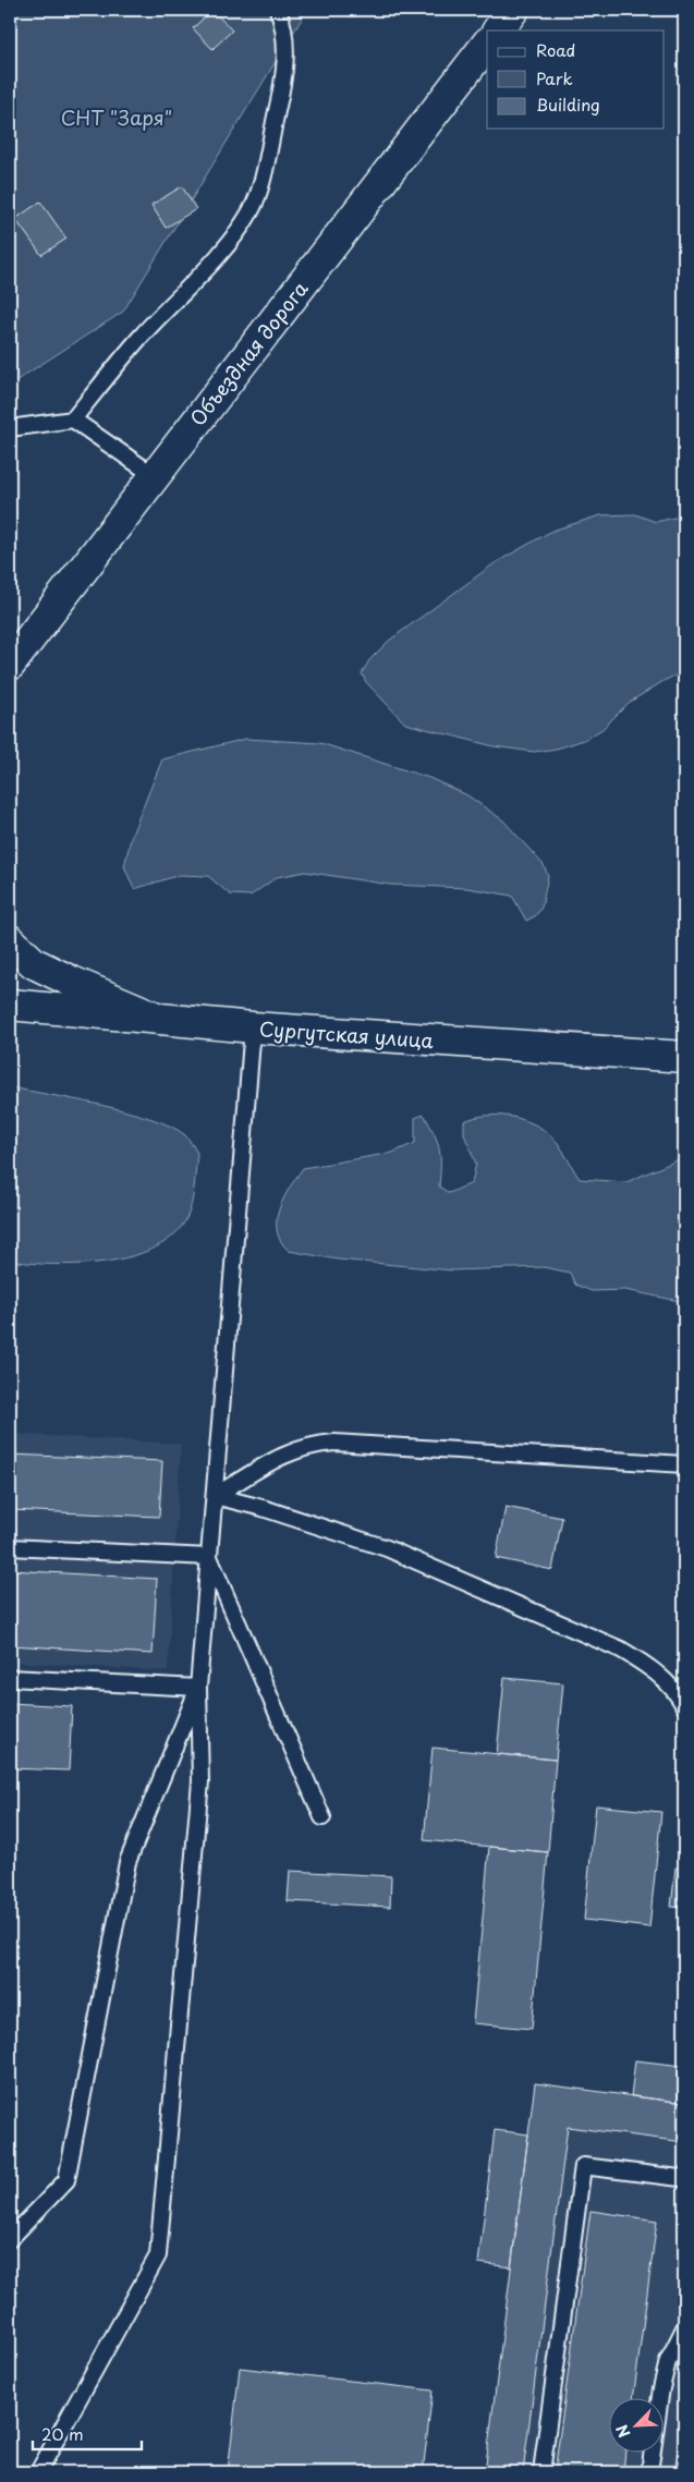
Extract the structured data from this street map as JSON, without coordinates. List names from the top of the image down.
{
  "streets": {
    "main road": ["Объездная дорога", "Сургутская улица"]
  },
  "parks": ["СНТ \"Заря\""],
  "legend": ["Road", "Park", "Building"],
  "scale_bar": "20 m",
  "north": "bottom left"
}
